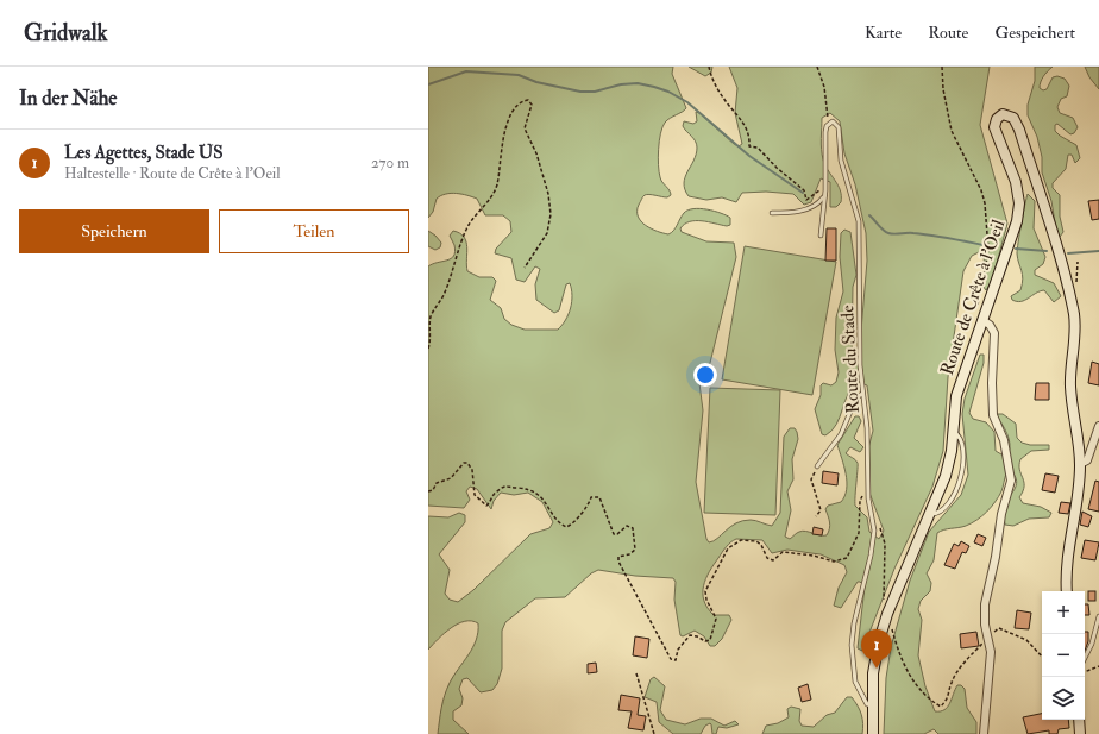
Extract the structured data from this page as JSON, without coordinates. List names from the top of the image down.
{
  "streets": {
    "street": ["Route de Crête à l'Oeil"],
    "lane": ["Route du Stade"]
  },
  "crossings": [
    ["Route de Crête à l'Oeil", "Route du Stade"]
  ],
  "page": {
    "header": "Gridwalk",
    "nav": ["Karte", "Route", "Gespeichert"],
    "heading": "In der Nähe",
    "list": [
      {
        "mark": "1",
        "name": "Les Agettes, Stade US",
        "note": "Haltestelle · Route de Crête à l'Oeil",
        "value": "270 m"
      }
    ],
    "buttons": ["Speichern", "Teilen"],
    "map_buttons": ["+", "−"],
    "pins": "1"
  }
}
